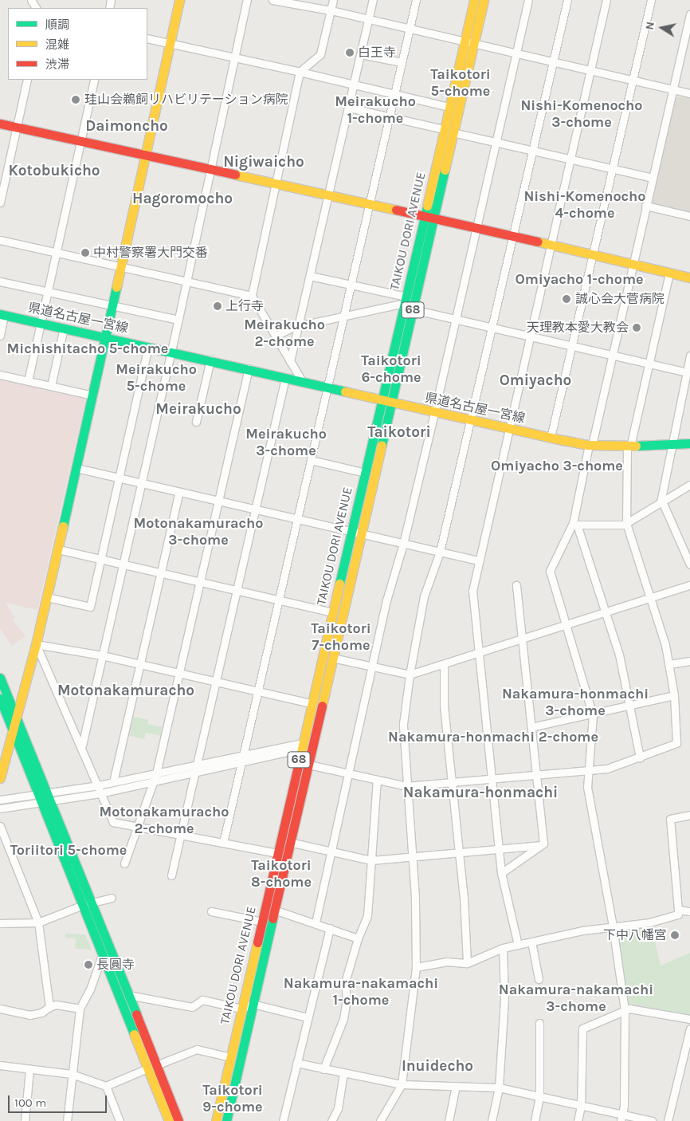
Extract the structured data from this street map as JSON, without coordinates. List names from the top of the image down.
{
  "streets": {
    "main road": ["TAIKOU DORI AVENUE", "68", "県道名古屋一宮線"]
  },
  "crossings": [
    ["TAIKOU DORI AVENUE", "県道名古屋一宮線"]
  ],
  "districts": [
    "Taikotori 5-chome",
    "Meirakucho 1-chome",
    "Nishi-Komenocho 3-chome",
    "Daimoncho",
    "Nigiwaicho",
    "Kotobukicho",
    "Nishi-Komenocho 4-chome",
    "Hagoromocho",
    "Omiyacho 1-chome",
    "Meirakucho 2-chome",
    "Michishitacho 5-chome",
    "Taikotori 6-chome",
    "Meirakucho 5-chome",
    "Omiyacho",
    "Meirakucho",
    "Taikotori",
    "Meirakucho 3-chome",
    "Omiyacho 3-chome",
    "Motonakamuracho 3-chome",
    "Taikotori 7-chome",
    "Motonakamuracho",
    "Nakamura-honmachi 3-chome",
    "Nakamura-honmachi 2-chome",
    "Nakamura-honmachi",
    "Motonakamuracho 2-chome",
    "Toriitori 5-chome",
    "Taikotori 8-chome",
    "Nakamura-nakamachi 1-chome",
    "Nakamura-nakamachi 3-chome",
    "Inuidecho",
    "Taikotori 9-chome"
  ],
  "places": [
    "白王寺",
    "珪山会鵜飼リハビリテーション病院",
    "中村警察署大門交番",
    "誠心会大菅病院",
    "上行寺",
    "天理教本愛大教会",
    "下中八幡宮",
    "長圓寺"
  ],
  "legend": ["順調", "混雑", "渋滞"],
  "scale_bar": "100 m",
  "north": "left"
}
